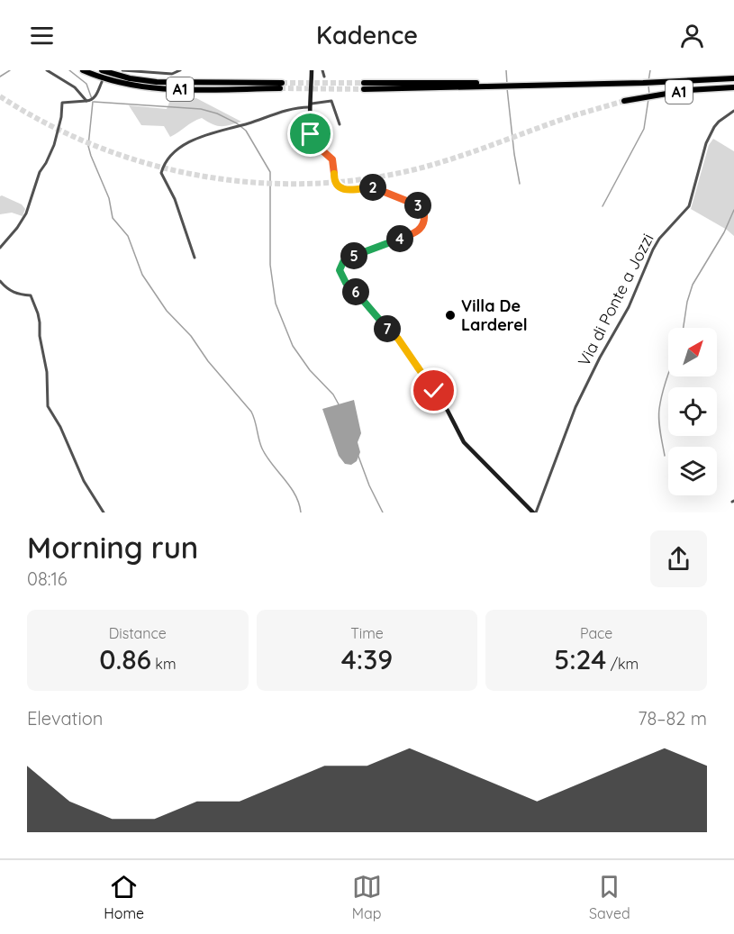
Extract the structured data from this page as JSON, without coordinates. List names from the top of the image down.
{
  "streets": {
    "highway": ["A1"],
    "street": ["Via di Ponte a Jozzi"]
  },
  "places": ["Villa De Larderel"],
  "north": "top right",
  "page": {
    "header": "Kadence",
    "pins": [
      "2",
      "3",
      "4",
      "5",
      "6",
      "7"
    ],
    "heading": ["Morning run", "08:16"],
    "stats": [
      ["Distance", "0.86 km"],
      ["Time", "4:39"],
      ["Pace", "5:24 /km"]
    ],
    "chart": ["Elevation", "78–82 m"],
    "tabs": ["Home", "Map", "Saved"]
  }
}
